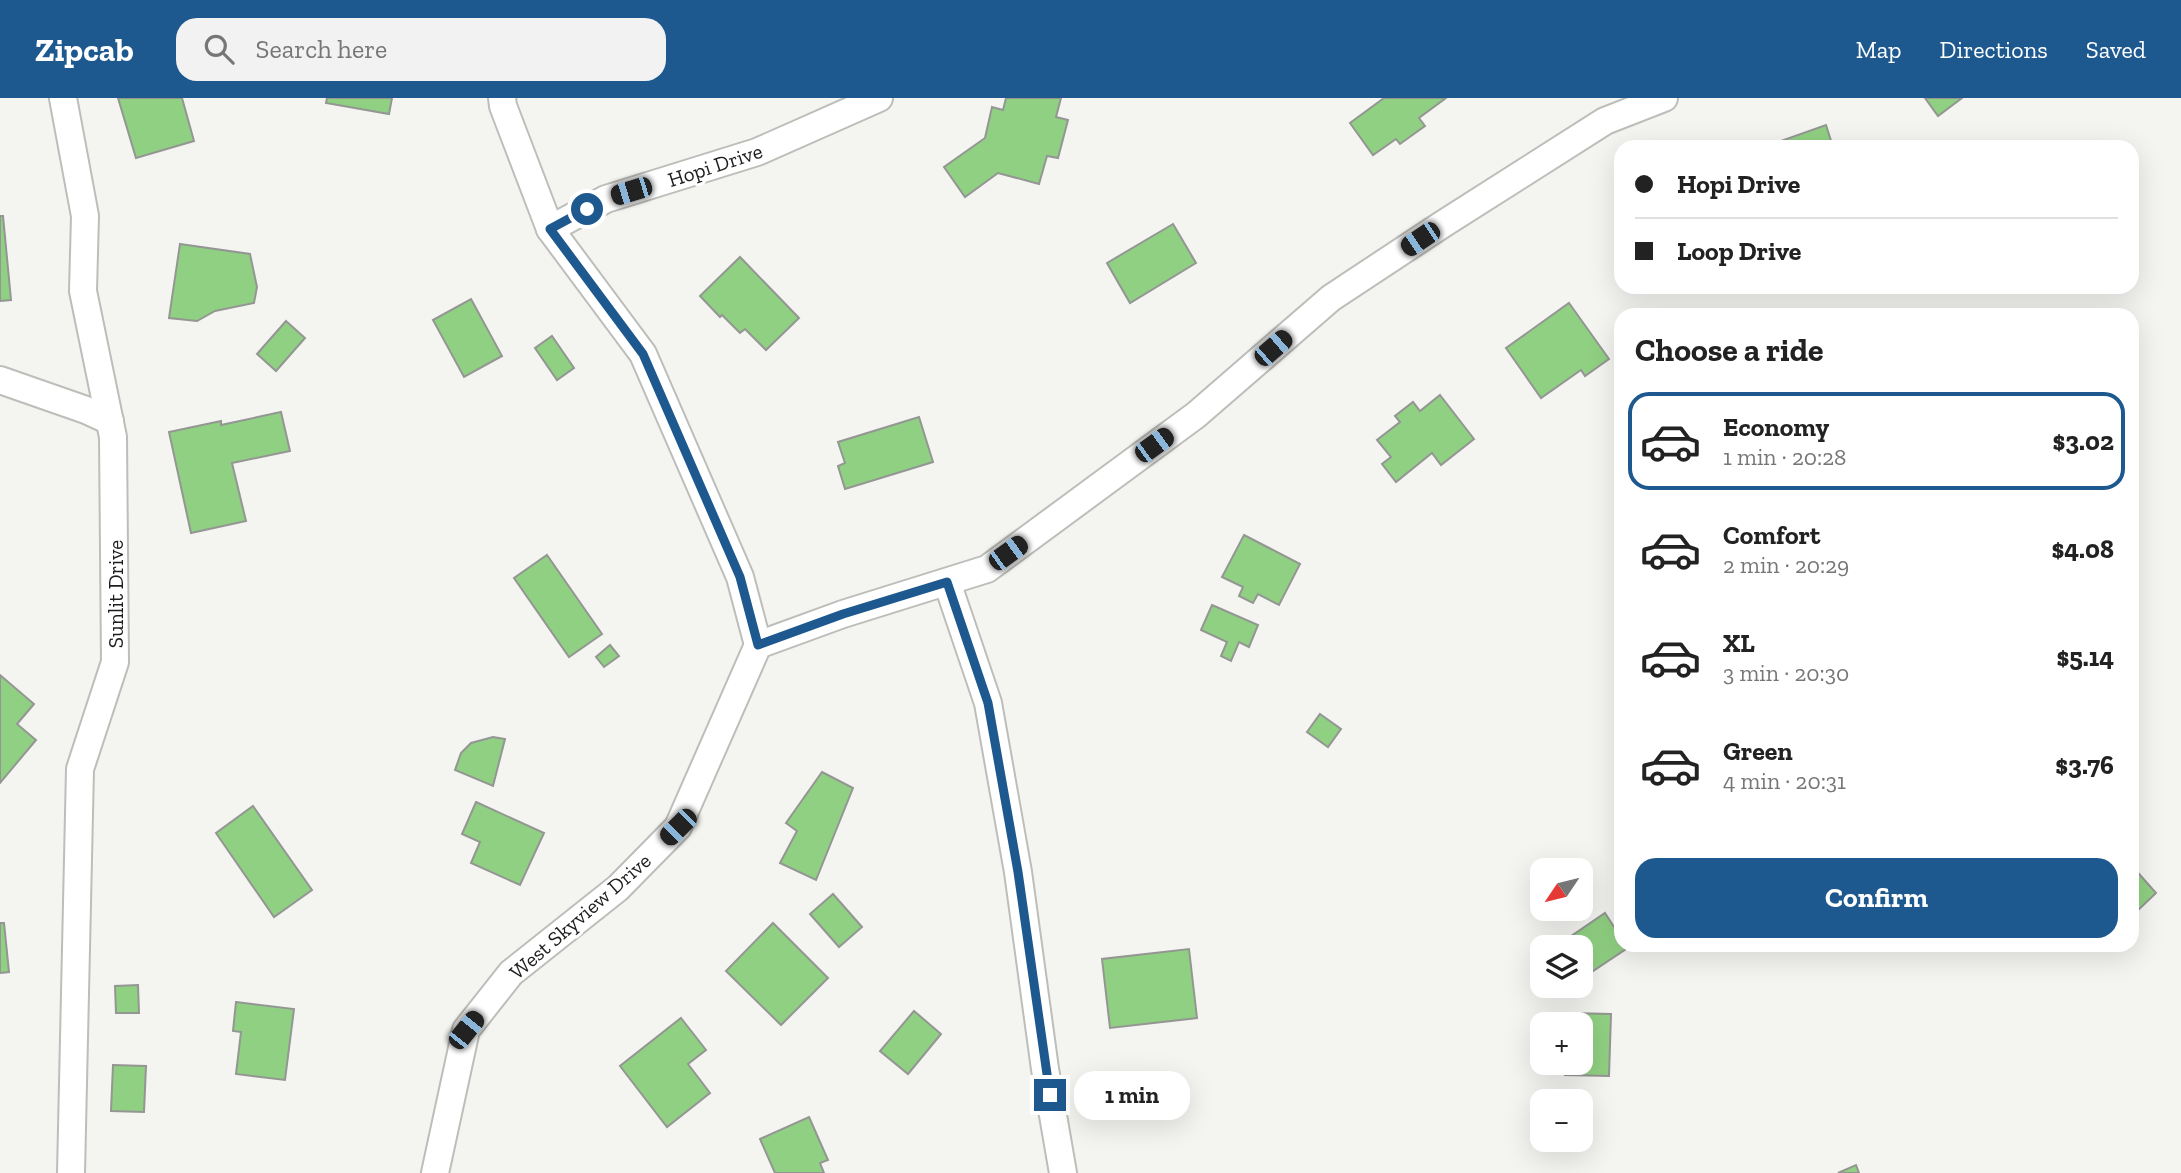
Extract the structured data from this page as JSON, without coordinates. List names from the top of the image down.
{
  "streets": {
    "street": ["Hopi Drive", "Sunlit Drive", "West Skyview Drive"]
  },
  "north": "bottom left",
  "page": {
    "header": "Zipcab",
    "search": "Search here",
    "nav": ["Map", "Directions", "Saved"],
    "banner": ["Hopi Drive", "Loop Drive"],
    "heading": "Choose a ride",
    "list": [
      {
        "name": "Economy",
        "note": "1 min · 20:28",
        "value": "$3.02"
      },
      {
        "name": "Comfort",
        "note": "2 min · 20:29",
        "value": "$4.08"
      },
      {
        "name": "XL",
        "note": "3 min · 20:30",
        "value": "$5.14"
      },
      {
        "name": "Green",
        "note": "4 min · 20:31",
        "value": "$3.76"
      }
    ],
    "buttons": "Confirm",
    "map_buttons": ["+", "−"],
    "bubble": "1 min"
  }
}
